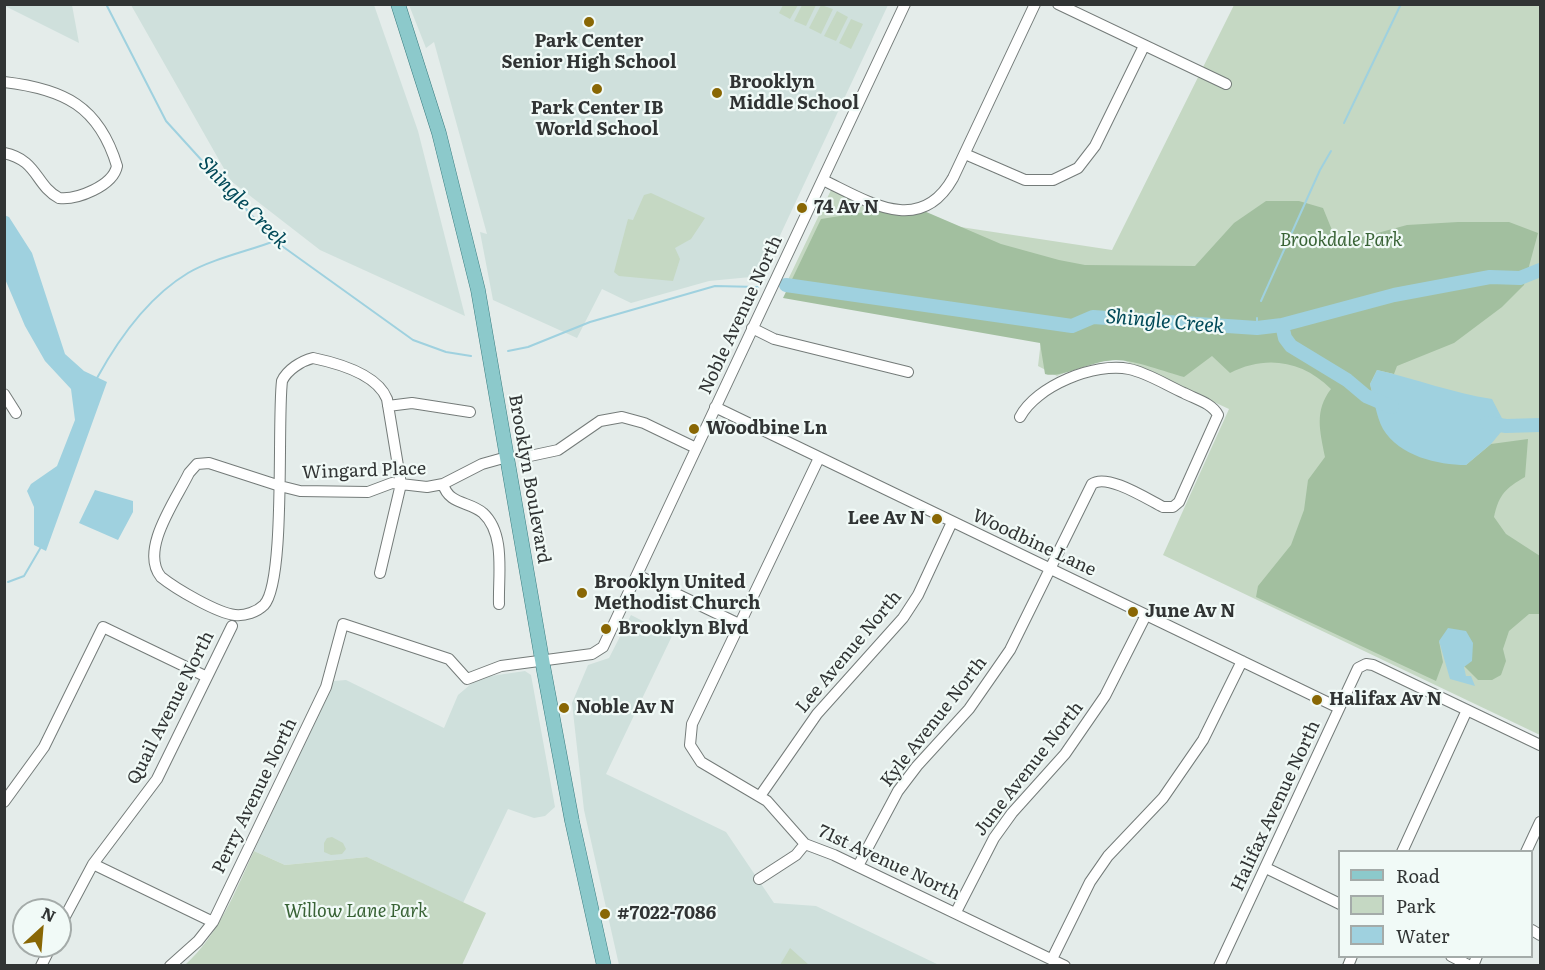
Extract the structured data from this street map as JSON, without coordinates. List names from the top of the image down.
{
  "streets": {
    "main road": ["Brooklyn Boulevard"],
    "street": [
      "Noble Avenue North",
      "Wingard Place",
      "Woodbine Lane",
      "Lee Avenue North",
      "Quail Avenue North",
      "Kyle Avenue North",
      "June Avenue North",
      "Perry Avenue North",
      "Halifax Avenue North",
      "71st Avenue North"
    ]
  },
  "crossings": [
    ["Noble Avenue North", "Brooklyn Boulevard"],
    ["Noble Avenue North", "Woodbine Lane"],
    ["Noble Avenue North", "Perry Avenue North"],
    ["Wingard Place", "Brooklyn Boulevard"],
    ["Brooklyn Boulevard", "Perry Avenue North"],
    ["Woodbine Lane", "Lee Avenue North"],
    ["Woodbine Lane", "Kyle Avenue North"],
    ["Woodbine Lane", "June Avenue North"],
    ["Woodbine Lane", "Halifax Avenue North"],
    ["Lee Avenue North", "71st Avenue North"],
    ["Kyle Avenue North", "71st Avenue North"],
    ["June Avenue North", "71st Avenue North"]
  ],
  "water": ["Shingle Creek"],
  "parks": ["Brookdale Park", "Willow Lane Park"],
  "places": [
    "Park Center Senior High School",
    "Park Center IB World School",
    "Brooklyn Middle School",
    "74 Av N",
    "Woodbine Ln",
    "Lee Av N",
    "Brooklyn United Methodist Church",
    "June Av N",
    "Brooklyn Blvd",
    "Halifax Av N",
    "Noble Av N",
    "#7022-7086"
  ],
  "legend": ["Road", "Park", "Water"],
  "north": "top right"
}
